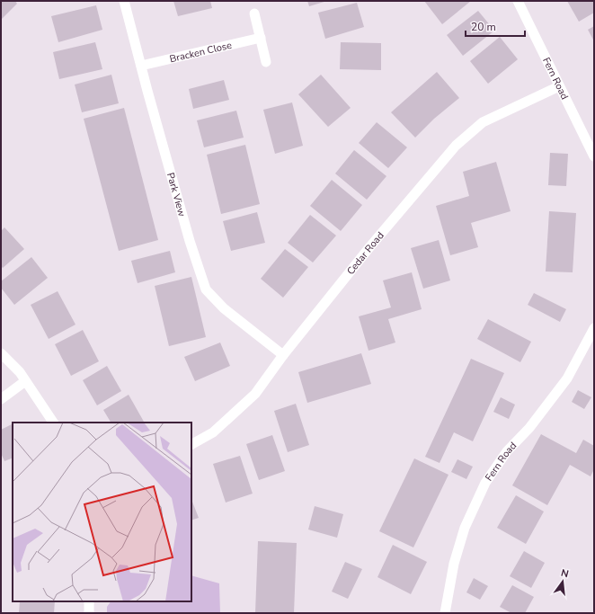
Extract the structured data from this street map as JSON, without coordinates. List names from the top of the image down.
{
  "streets": {
    "street": [
      "Bracken Close",
      "Fern Road",
      "Park View",
      "Cedar Road"
    ]
  },
  "crossings": [
    ["Bracken Close", "Park View"],
    ["Fern Road", "Cedar Road"],
    ["Park View", "Cedar Road"]
  ],
  "scale_bar": "20 m",
  "north": "top"
}
